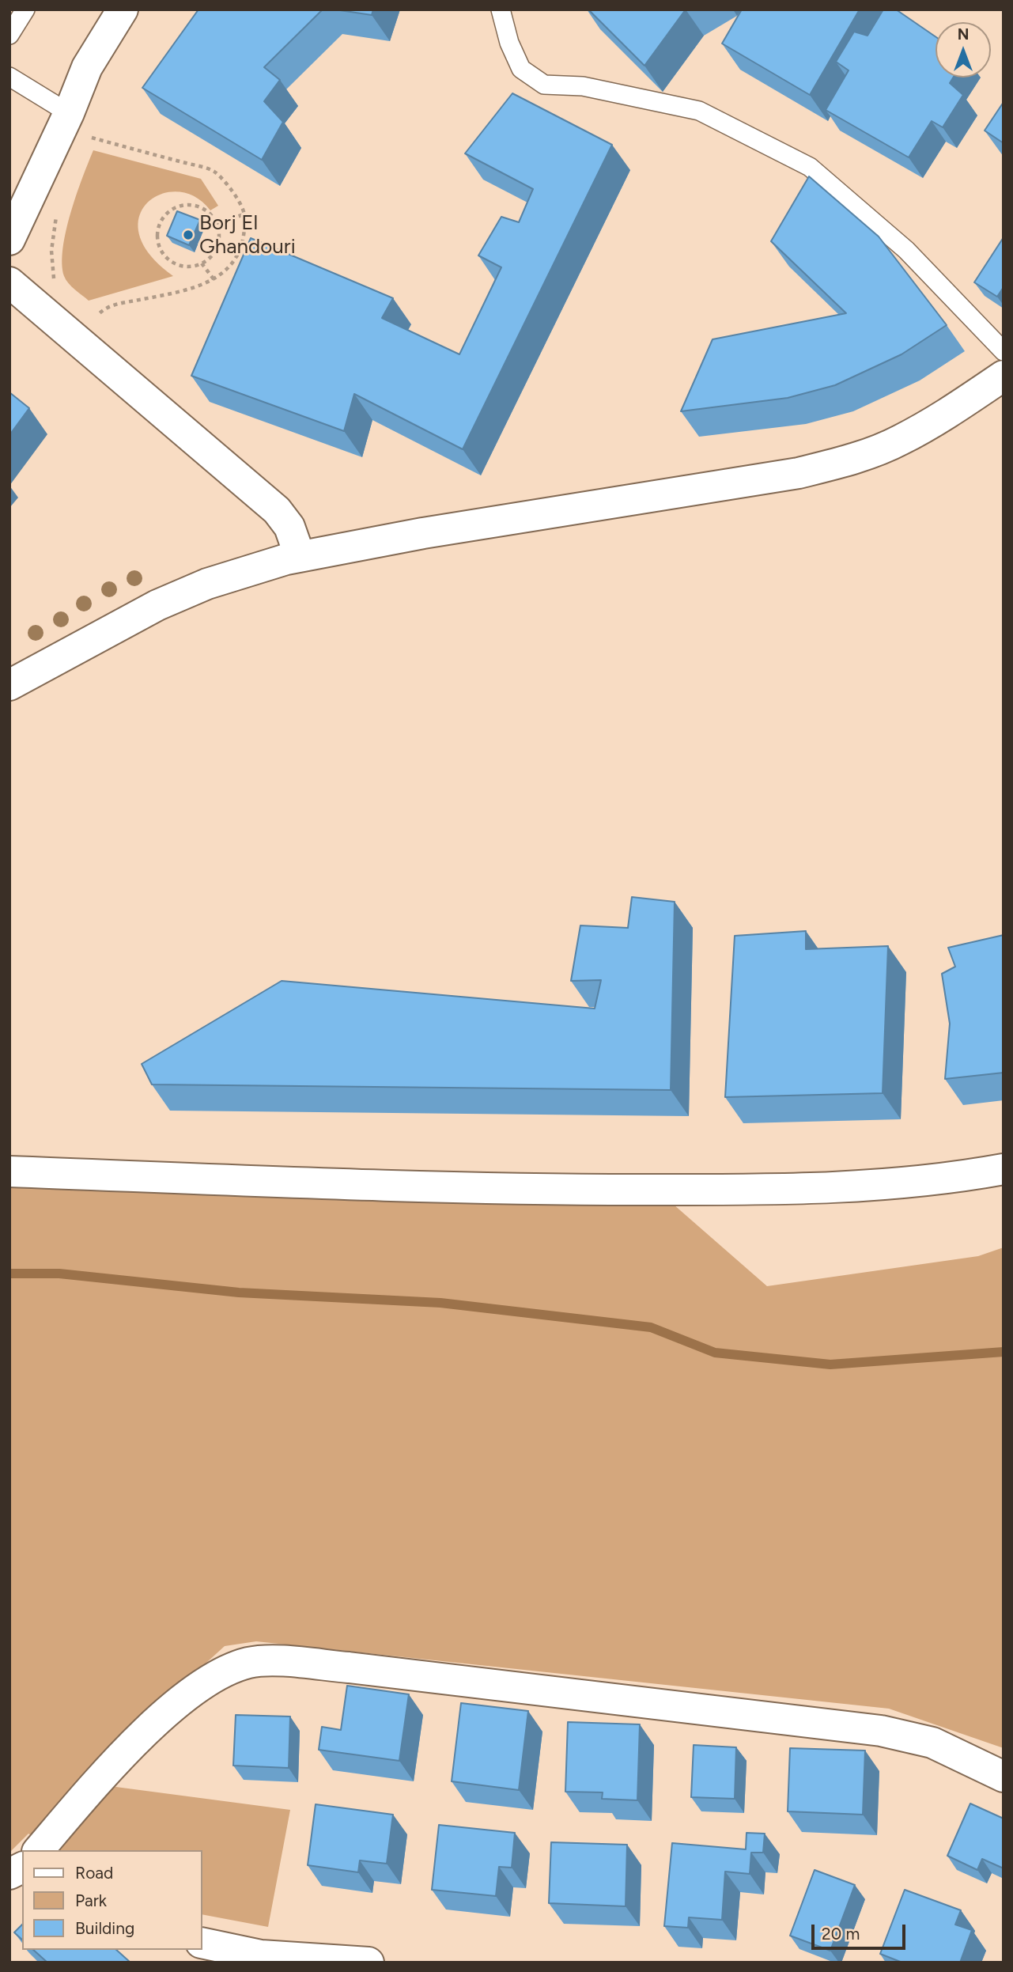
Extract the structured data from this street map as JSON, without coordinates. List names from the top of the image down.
{
  "places": ["Borj El Ghandouri"],
  "legend": ["Road", "Park", "Building"],
  "scale_bar": "20 m",
  "north": "top"
}
